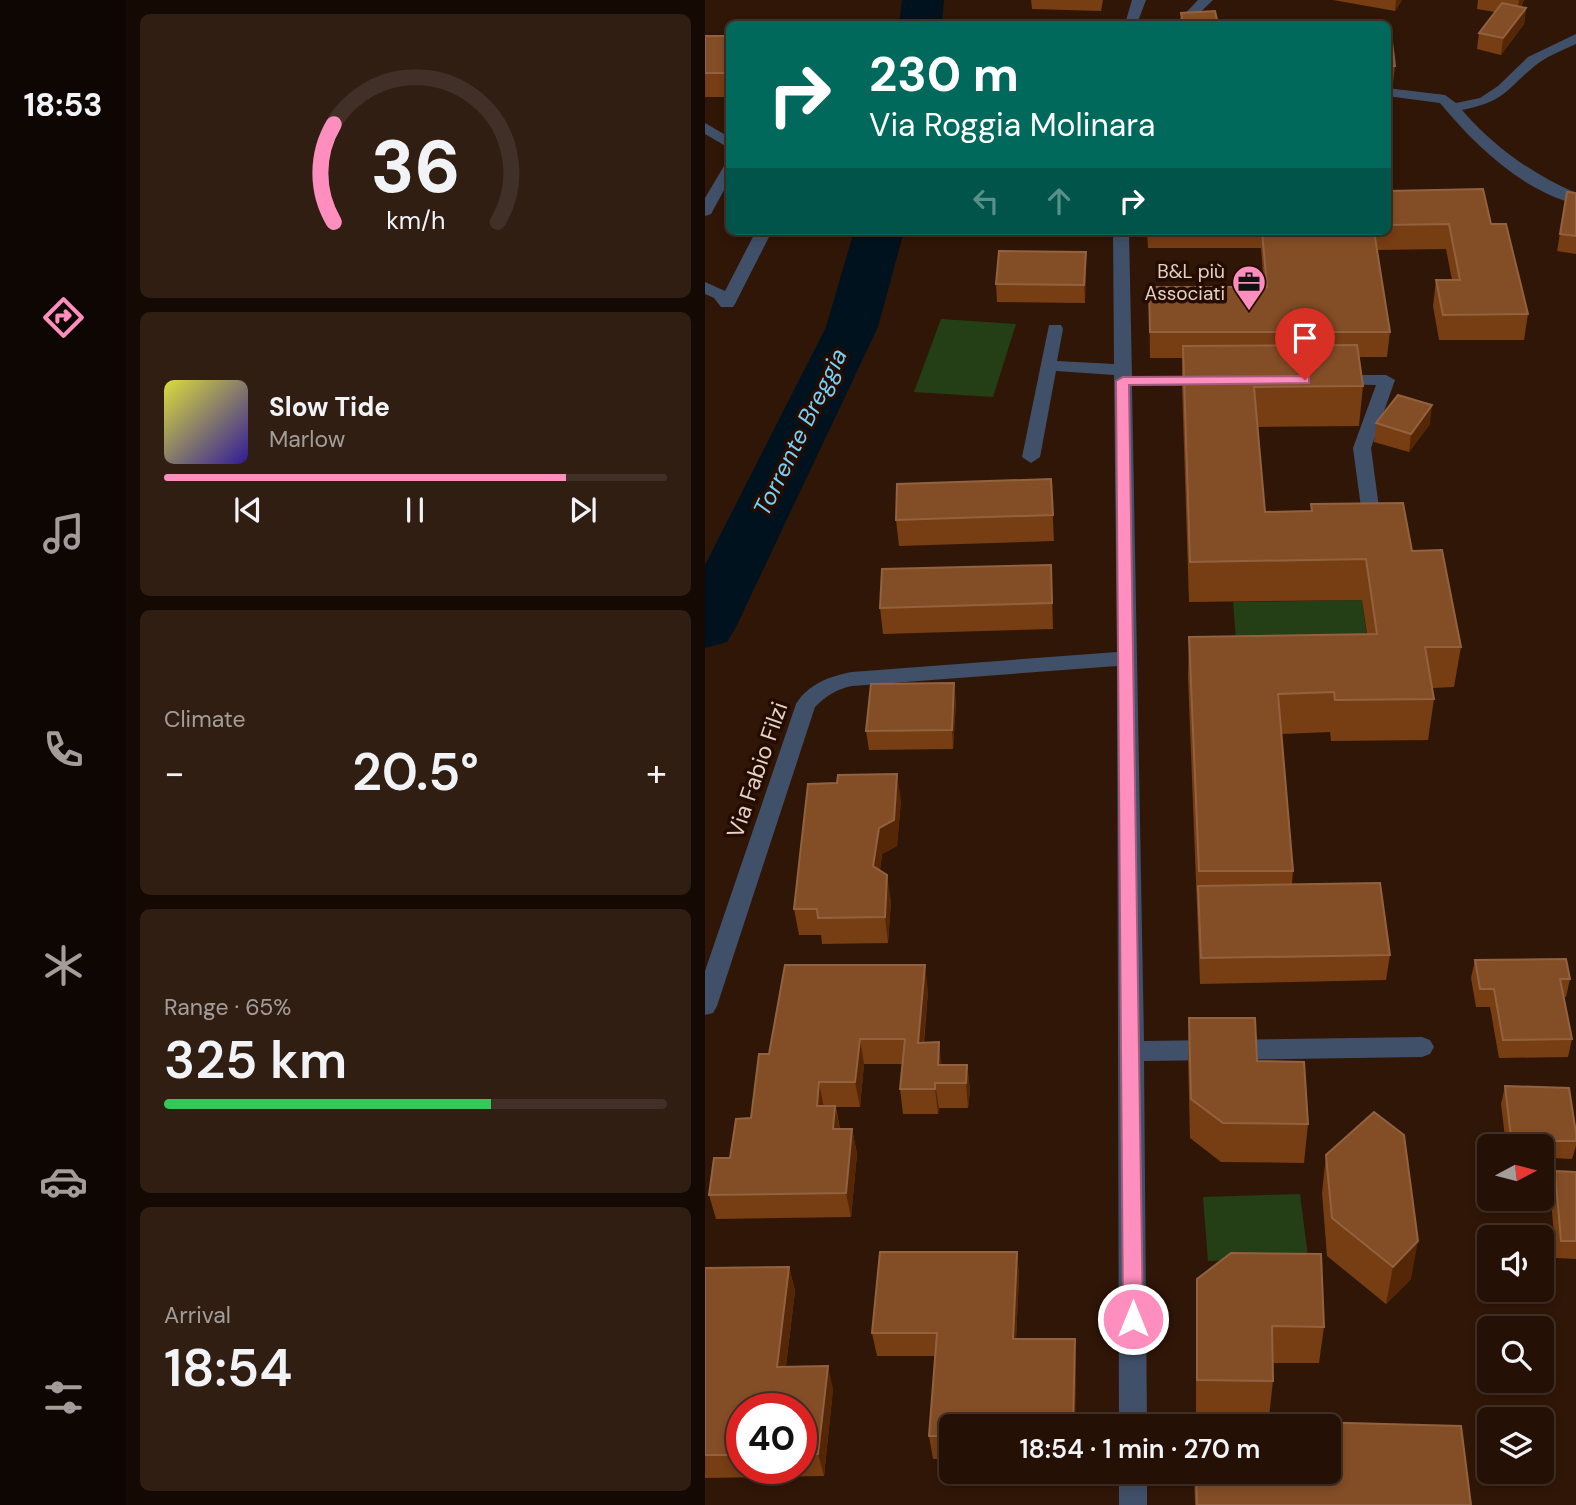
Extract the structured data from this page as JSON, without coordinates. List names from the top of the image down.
{
  "streets": {
    "street": ["Via Fabio Filzi"]
  },
  "water": ["Torrente Breggia"],
  "places": {
    "office": ["B&L più Associati"]
  },
  "north": "right",
  "page": {
    "tabs": "18:53",
    "turn": ["230 m", "Via Roggia Molinara"],
    "song": ["Slow Tide", "Marlow"],
    "tile": [
      "Climate",
      ["Range · 65%", "325 km"],
      ["Arrival", "18:54"]
    ],
    "heat": ["−", "20.5°", "+"],
    "limit": "40",
    "trip": "18:54 · 1 min · 270 m",
    "gauge": ["36", "km/h"]
  }
}
